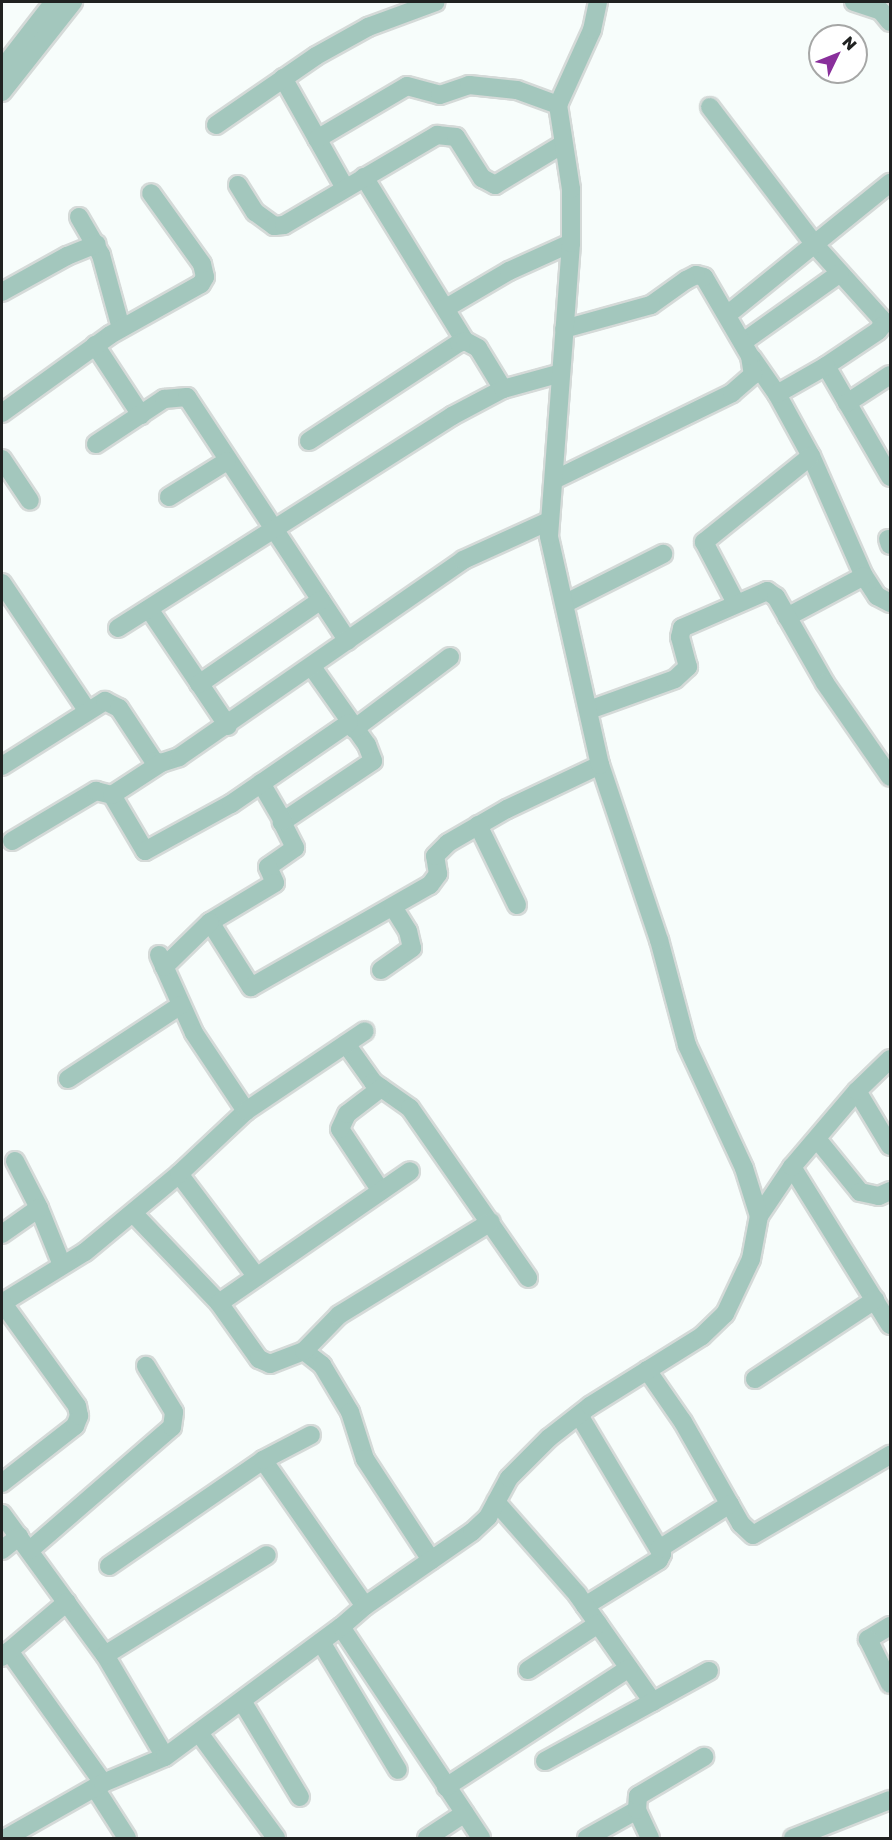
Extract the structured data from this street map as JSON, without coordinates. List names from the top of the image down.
{
  "north": "top right"
}
